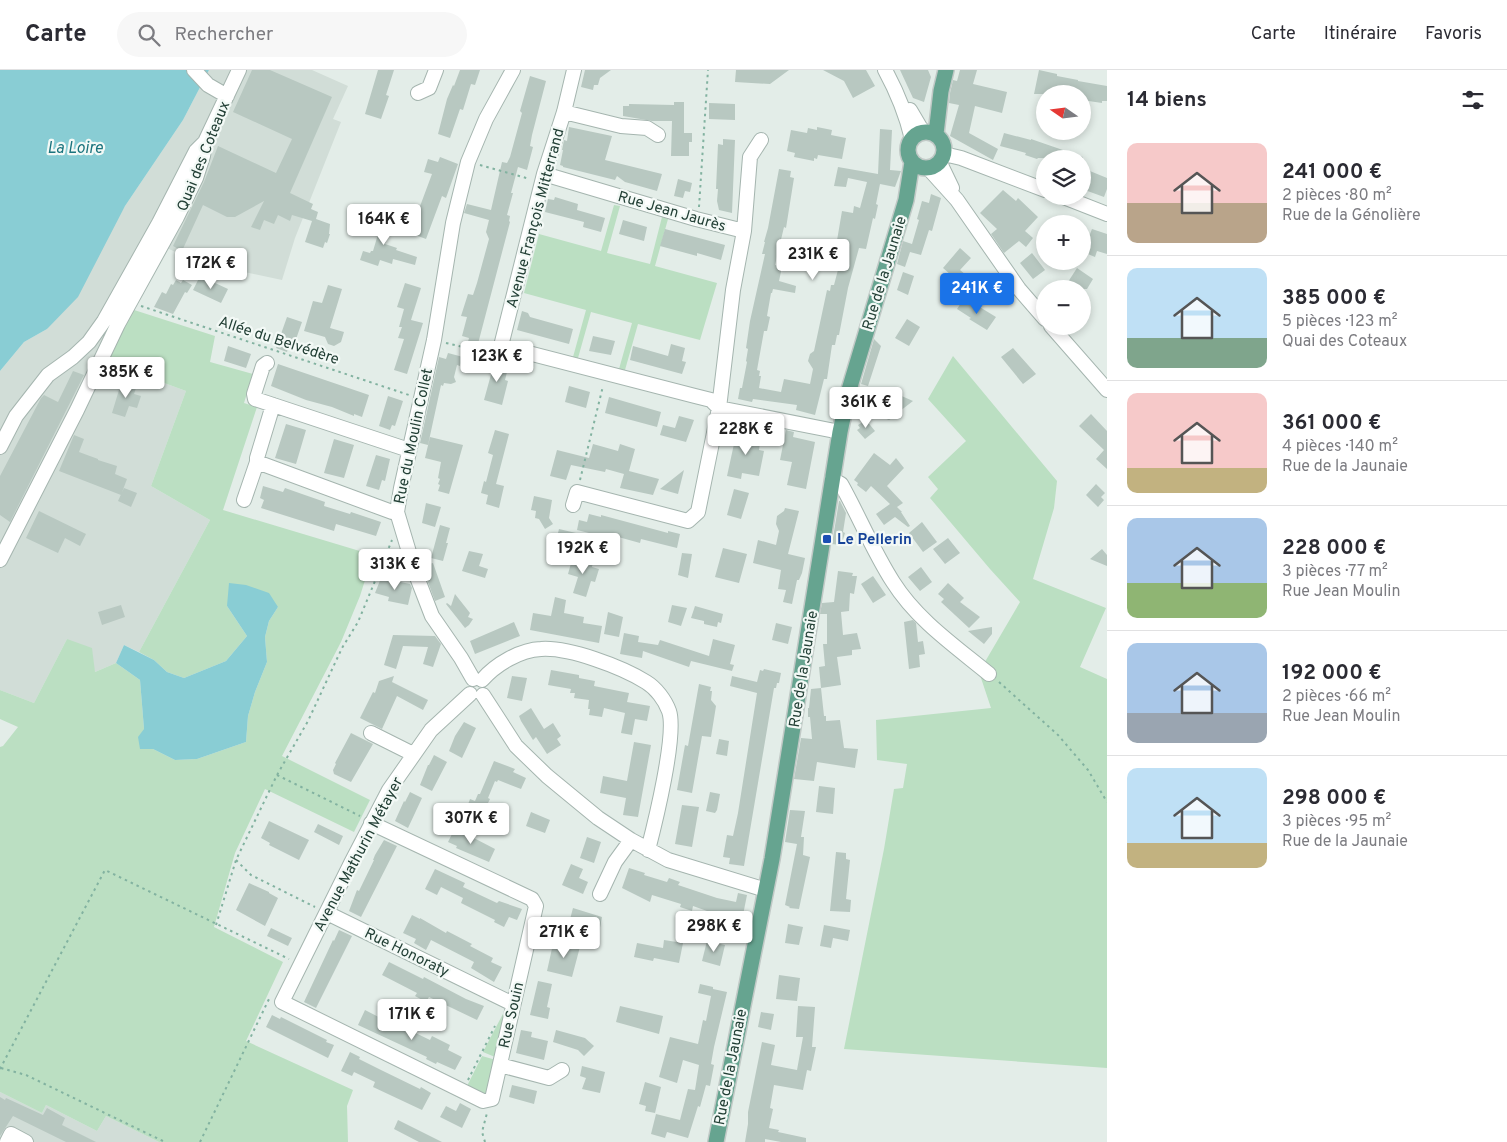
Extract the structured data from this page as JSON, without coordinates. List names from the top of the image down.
{
  "streets": {
    "main road": ["Rue de la Jaunaie"],
    "street": [
      "Quai des Coteaux",
      "Rue Jean Jaurès",
      "Avenue François Mitterrand",
      "Rue du Moulin Collet",
      "Avenue Mathurin Métayer",
      "Rue Honoraty",
      "Rue Souin"
    ],
    "path": ["Allée du Belvédère"]
  },
  "crossings": [
    ["Quai des Coteaux", "Allée du Belvédère"],
    ["Rue Jean Jaurès", "Avenue François Mitterrand"],
    ["Allée du Belvédère", "Rue du Moulin Collet"],
    ["Avenue Mathurin Métayer", "Rue Honoraty"],
    ["Avenue Mathurin Métayer", "Rue Souin"],
    ["Rue Honoraty", "Rue Souin"]
  ],
  "water": ["La Loire"],
  "places": {
    "transit": ["Le Pellerin"]
  },
  "north": "left",
  "page": {
    "header": "Carte",
    "search": "Rechercher",
    "nav": ["Carte", "Itinéraire", "Favoris"],
    "heading": "14 biens",
    "map_buttons": ["+", "−"],
    "list": [
      {
        "name": "241 000 €",
        "note": "2 pièces · 80 m² · Rue de la Génolière"
      },
      {
        "name": "385 000 €",
        "note": "5 pièces · 123 m² · Quai des Coteaux"
      },
      {
        "name": "361 000 €",
        "note": "4 pièces · 140 m² · Rue de la Jaunaie"
      },
      {
        "name": "228 000 €",
        "note": "3 pièces · 77 m² · Rue Jean Moulin"
      },
      {
        "name": "192 000 €",
        "note": "2 pièces · 66 m² · Rue Jean Moulin"
      },
      {
        "name": "298 000 €",
        "note": "3 pièces · 95 m² · Rue de la Jaunaie"
      }
    ],
    "price": [
      "164K €",
      "231K €",
      "172K €",
      "241K €",
      "123K €",
      "385K €",
      "361K €",
      "228K €",
      "192K €",
      "313K €",
      "307K €",
      "298K €",
      "271K €",
      "171K €"
    ]
  }
}
